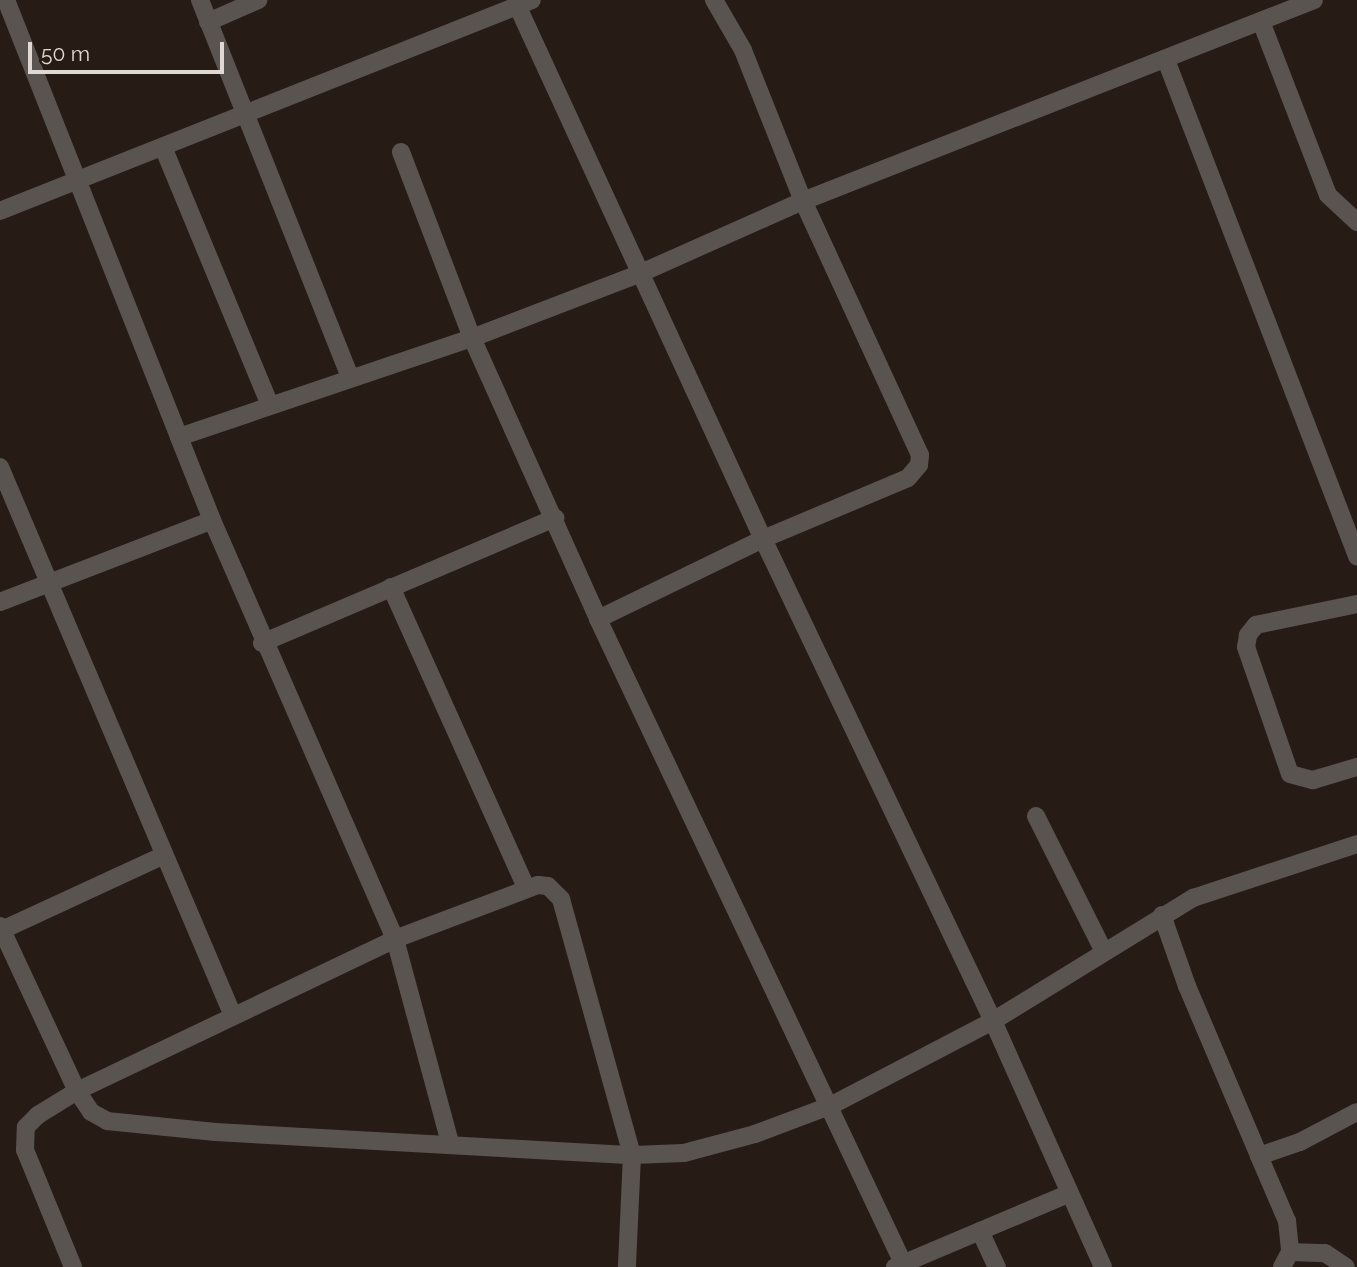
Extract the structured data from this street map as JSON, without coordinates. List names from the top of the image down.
{
  "scale_bar": "50 m"
}
